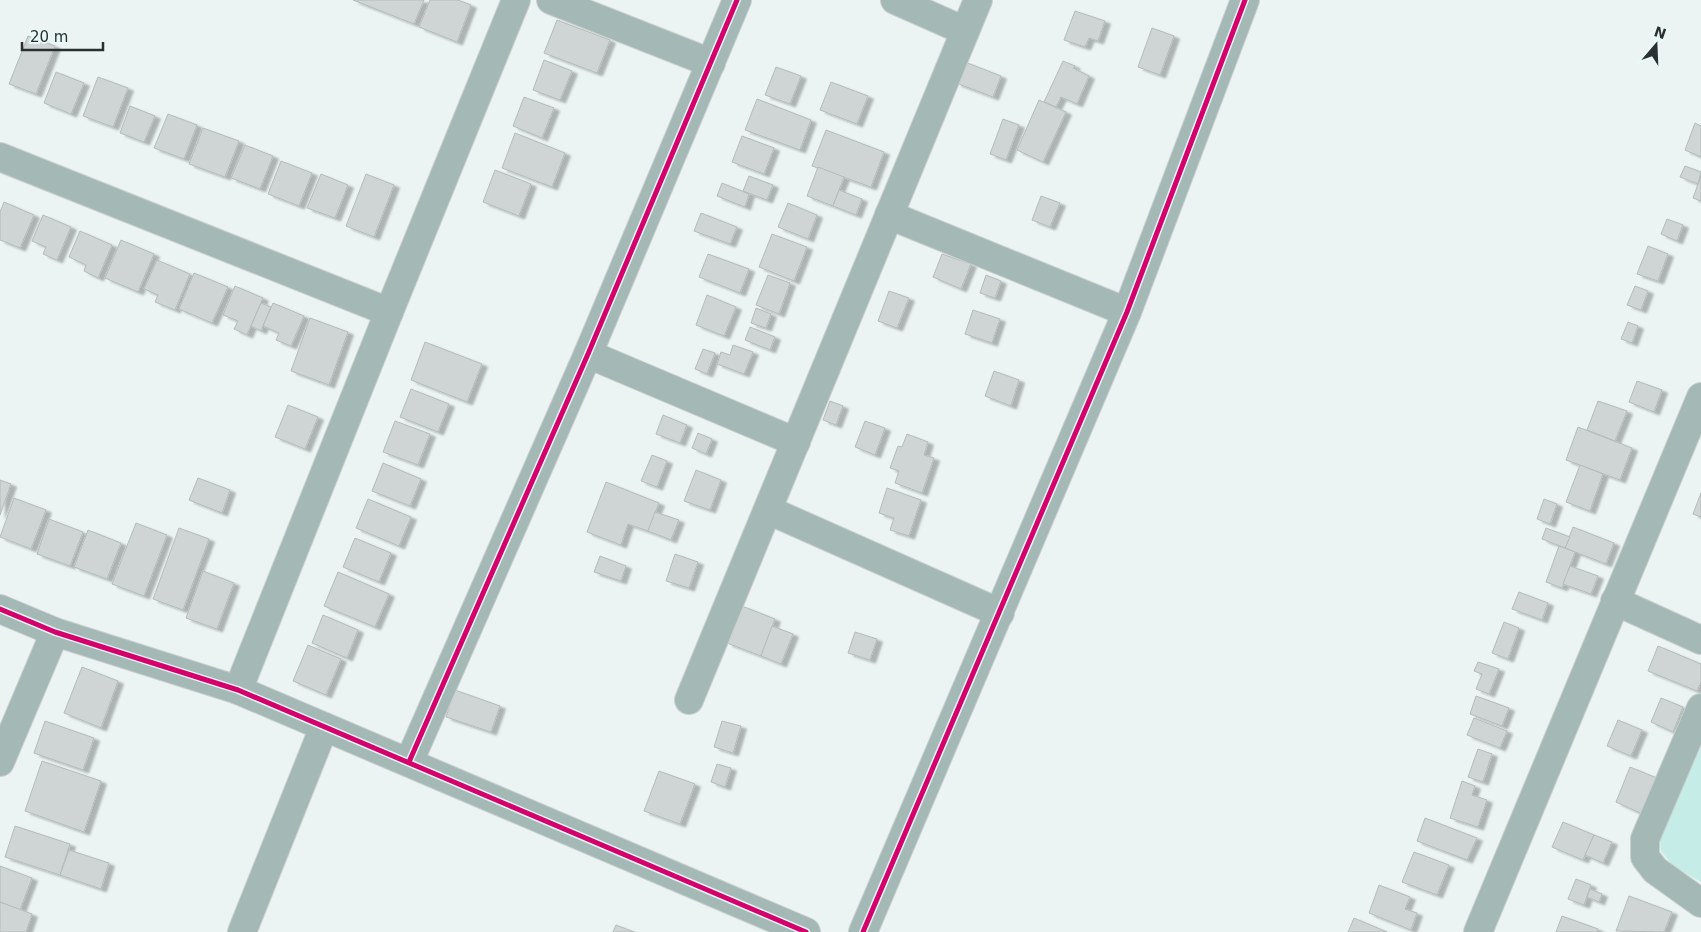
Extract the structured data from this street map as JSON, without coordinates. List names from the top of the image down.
{
  "scale_bar": "20 m",
  "north": "top"
}
